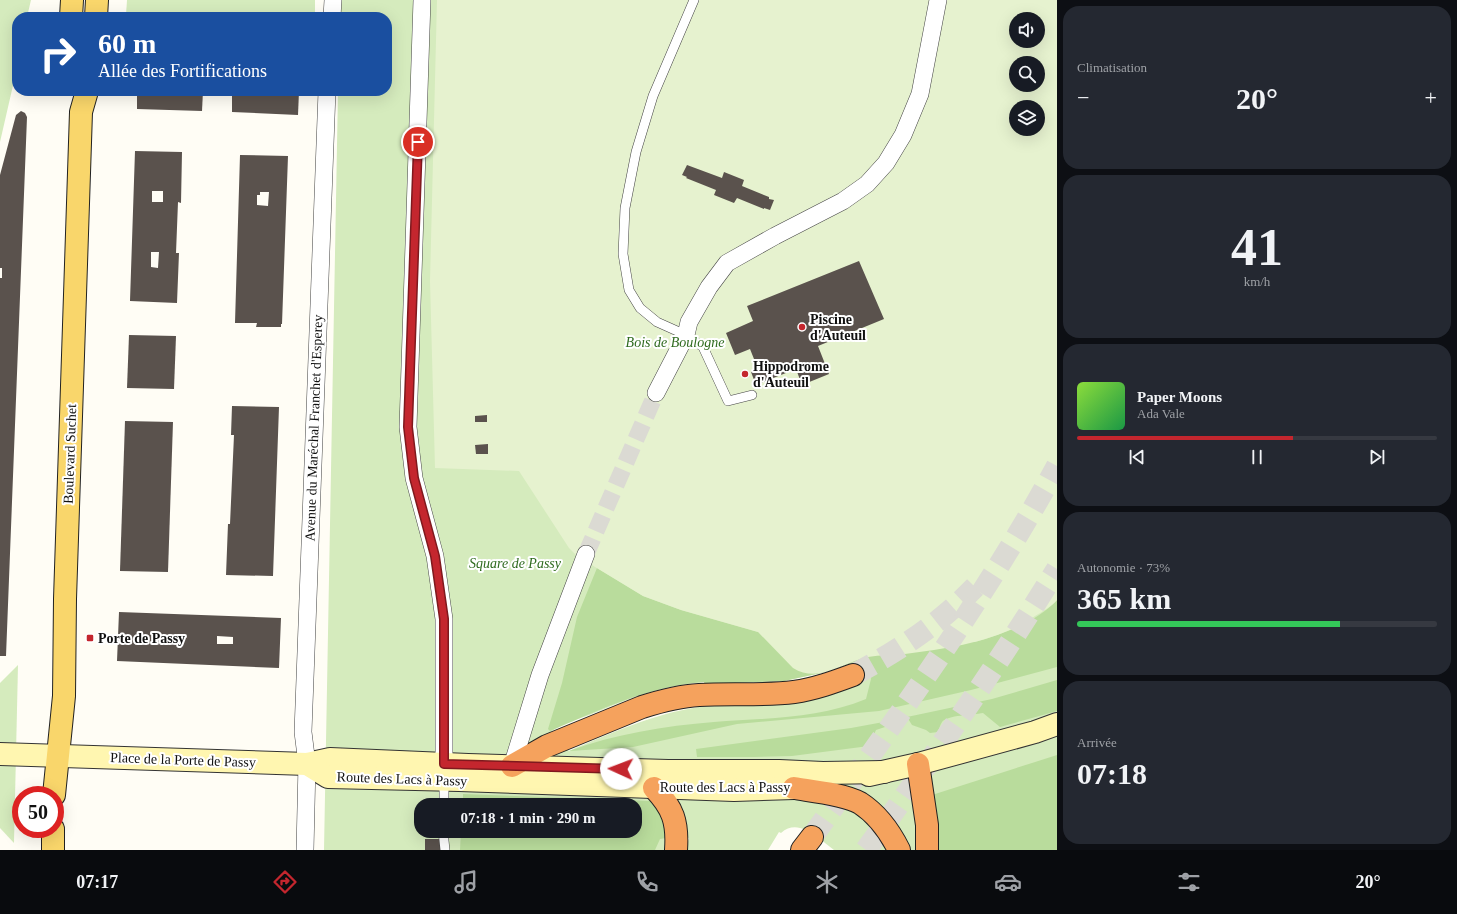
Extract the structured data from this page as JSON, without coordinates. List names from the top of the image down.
{
  "streets": {
    "main road": ["Boulevard Suchet", "Place de la Porte de Passy", "Route des Lacs à Passy"],
    "street": ["Avenue du Maréchal Franchet d'Esperey"]
  },
  "crossings": [
    ["Avenue du Maréchal Franchet d'Esperey", "Place de la Porte de Passy"],
    ["Avenue du Maréchal Franchet d'Esperey", "Route des Lacs à Passy"],
    ["Boulevard Suchet", "Place de la Porte de Passy"],
    ["Place de la Porte de Passy", "Route des Lacs à Passy"]
  ],
  "parks": ["Bois de Boulogne", "Square de Passy"],
  "places": {
    "other": ["Piscine d'Auteuil", "Hippodrome d'Auteuil"],
    "transit": ["Porte de Passy"]
  },
  "page": {
    "tile": [
      "Climatisation",
      ["41", "km/h"],
      ["Autonomie · 73%", "365 km"],
      ["Arrivée", "07:18"]
    ],
    "turn": ["60 m", "Allée des Fortifications"],
    "heat": ["−", "20°", "+"],
    "song": ["Paper Moons", "Ada Vale"],
    "limit": "50",
    "trip": "07:18 · 1 min · 290 m",
    "tabs": ["07:17", "20°"]
  }
}
